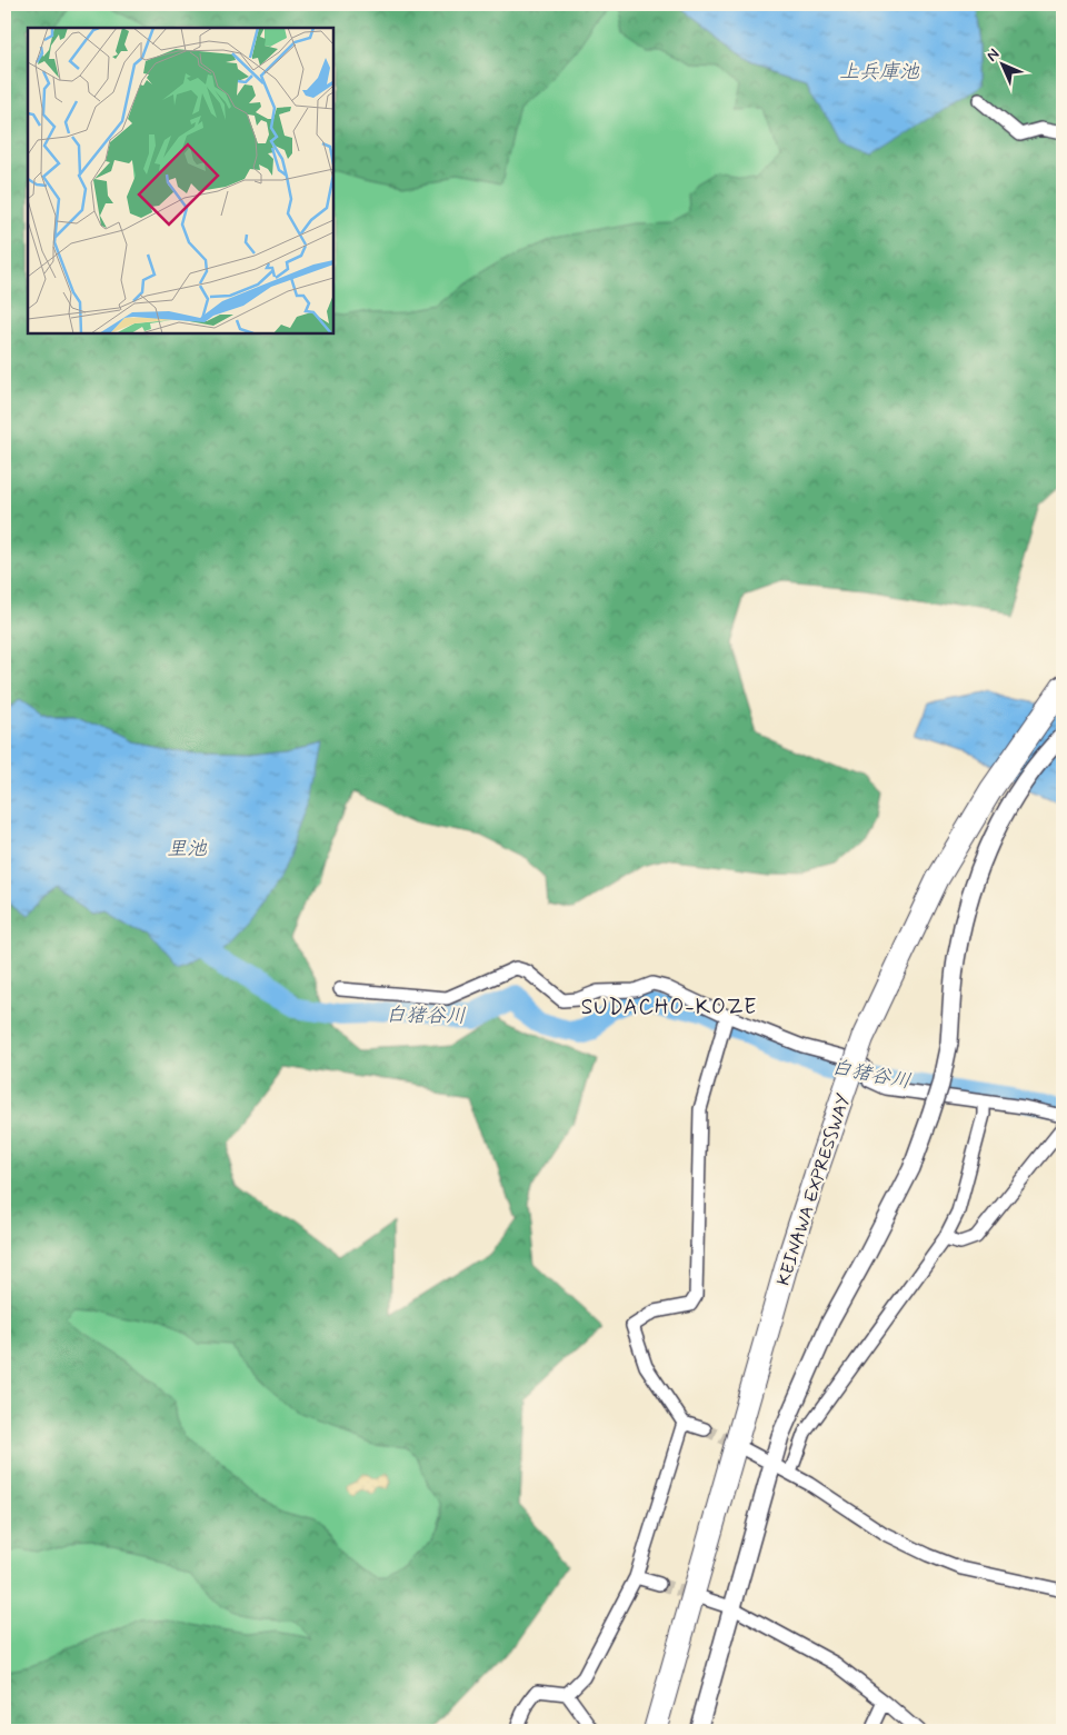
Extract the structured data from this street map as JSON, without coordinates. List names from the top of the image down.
{
  "streets": {
    "highway": ["KEINAWA EXPRESSWAY"]
  },
  "districts": ["SUDACHO-KOZE"],
  "water": ["上兵庫池", "里池", "白猪谷川"],
  "north": "top left"
}
